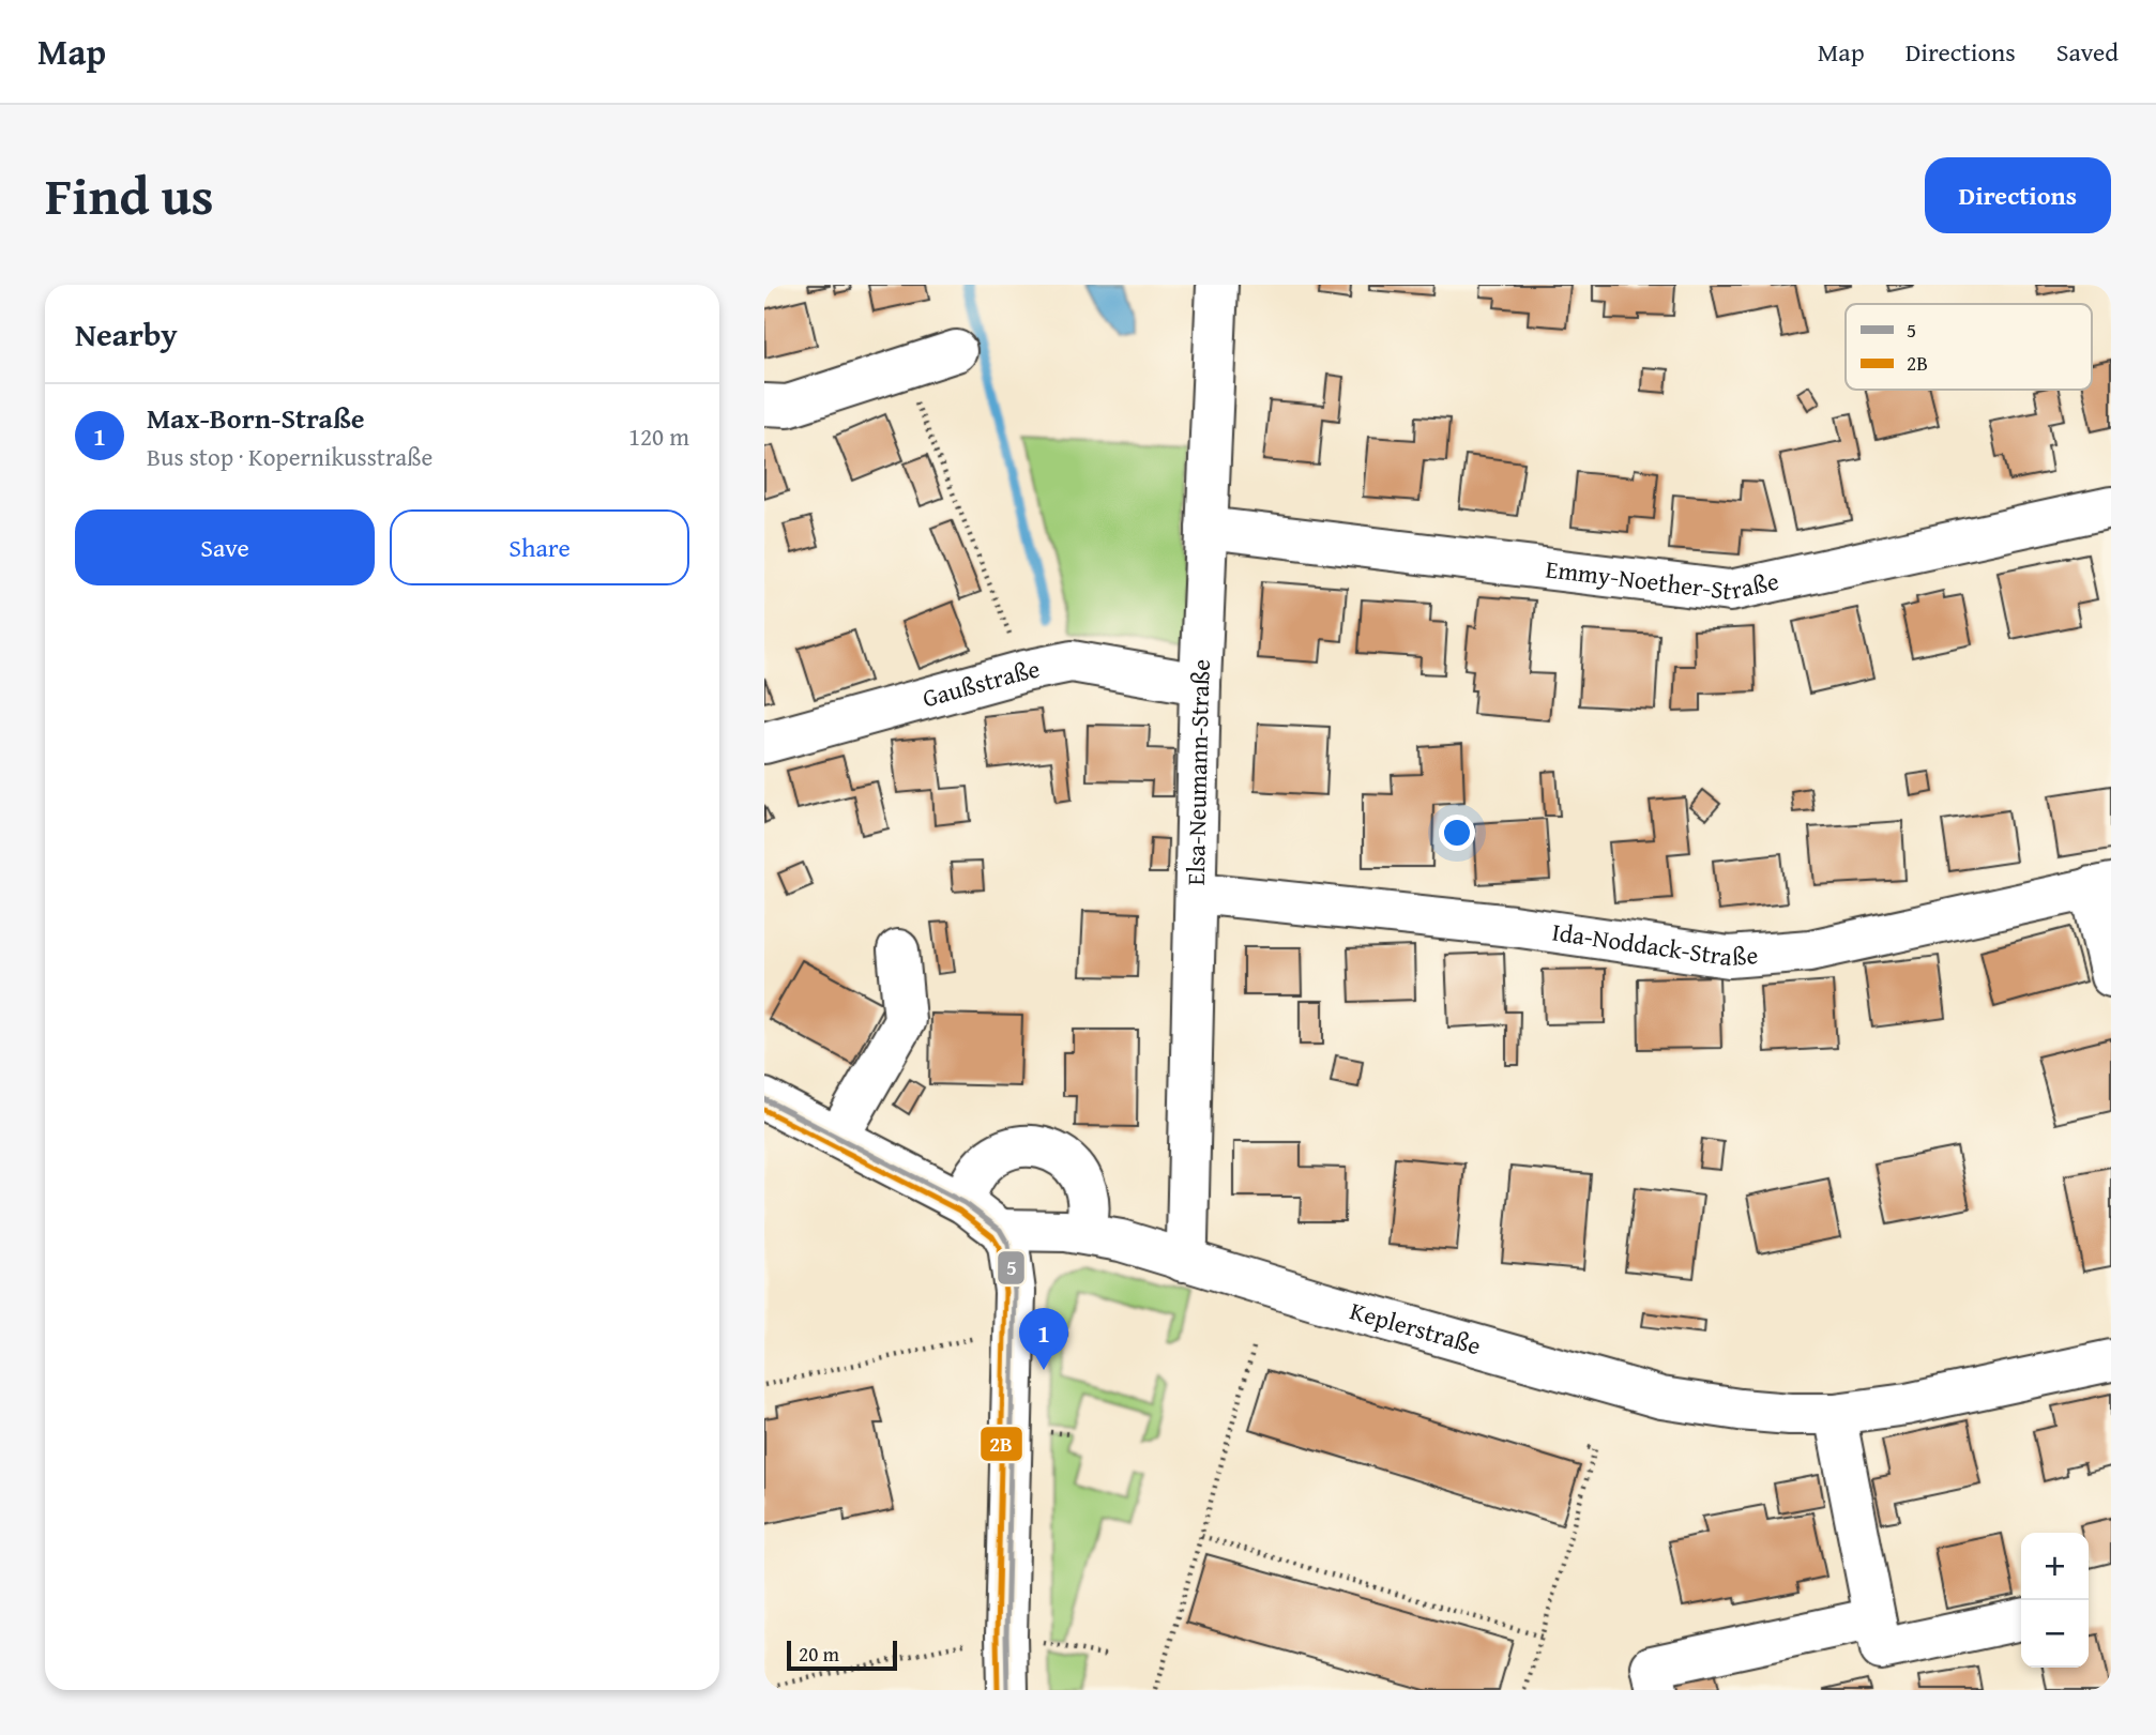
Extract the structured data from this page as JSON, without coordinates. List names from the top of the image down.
{
  "streets": {
    "street": [
      "Emmy-Noether-Straße",
      "Gaußstraße",
      "Elsa-Neumann-Straße",
      "Ida-Noddack-Straße",
      "Keplerstraße"
    ]
  },
  "crossings": [
    ["Emmy-Noether-Straße", "Elsa-Neumann-Straße"],
    ["Gaußstraße", "Elsa-Neumann-Straße"],
    ["Elsa-Neumann-Straße", "Ida-Noddack-Straße"],
    ["Elsa-Neumann-Straße", "Keplerstraße"]
  ],
  "lines": ["transit line 5", "transit line 2B"],
  "legend": ["5", "2B"],
  "scale_bar": "20 m",
  "page": {
    "header": "Map",
    "nav": ["Map", "Directions", "Saved"],
    "title": "Find us",
    "buttons": [
      "Directions",
      ["Save", "Share"]
    ],
    "heading": "Nearby",
    "list": [
      {
        "mark": "1",
        "name": "Max-Born-Straße",
        "note": "Bus stop · Kopernikusstraße",
        "value": "120 m"
      }
    ],
    "pins": "1",
    "map_buttons": ["+", "−"],
    "scale": "20 m"
  }
}
